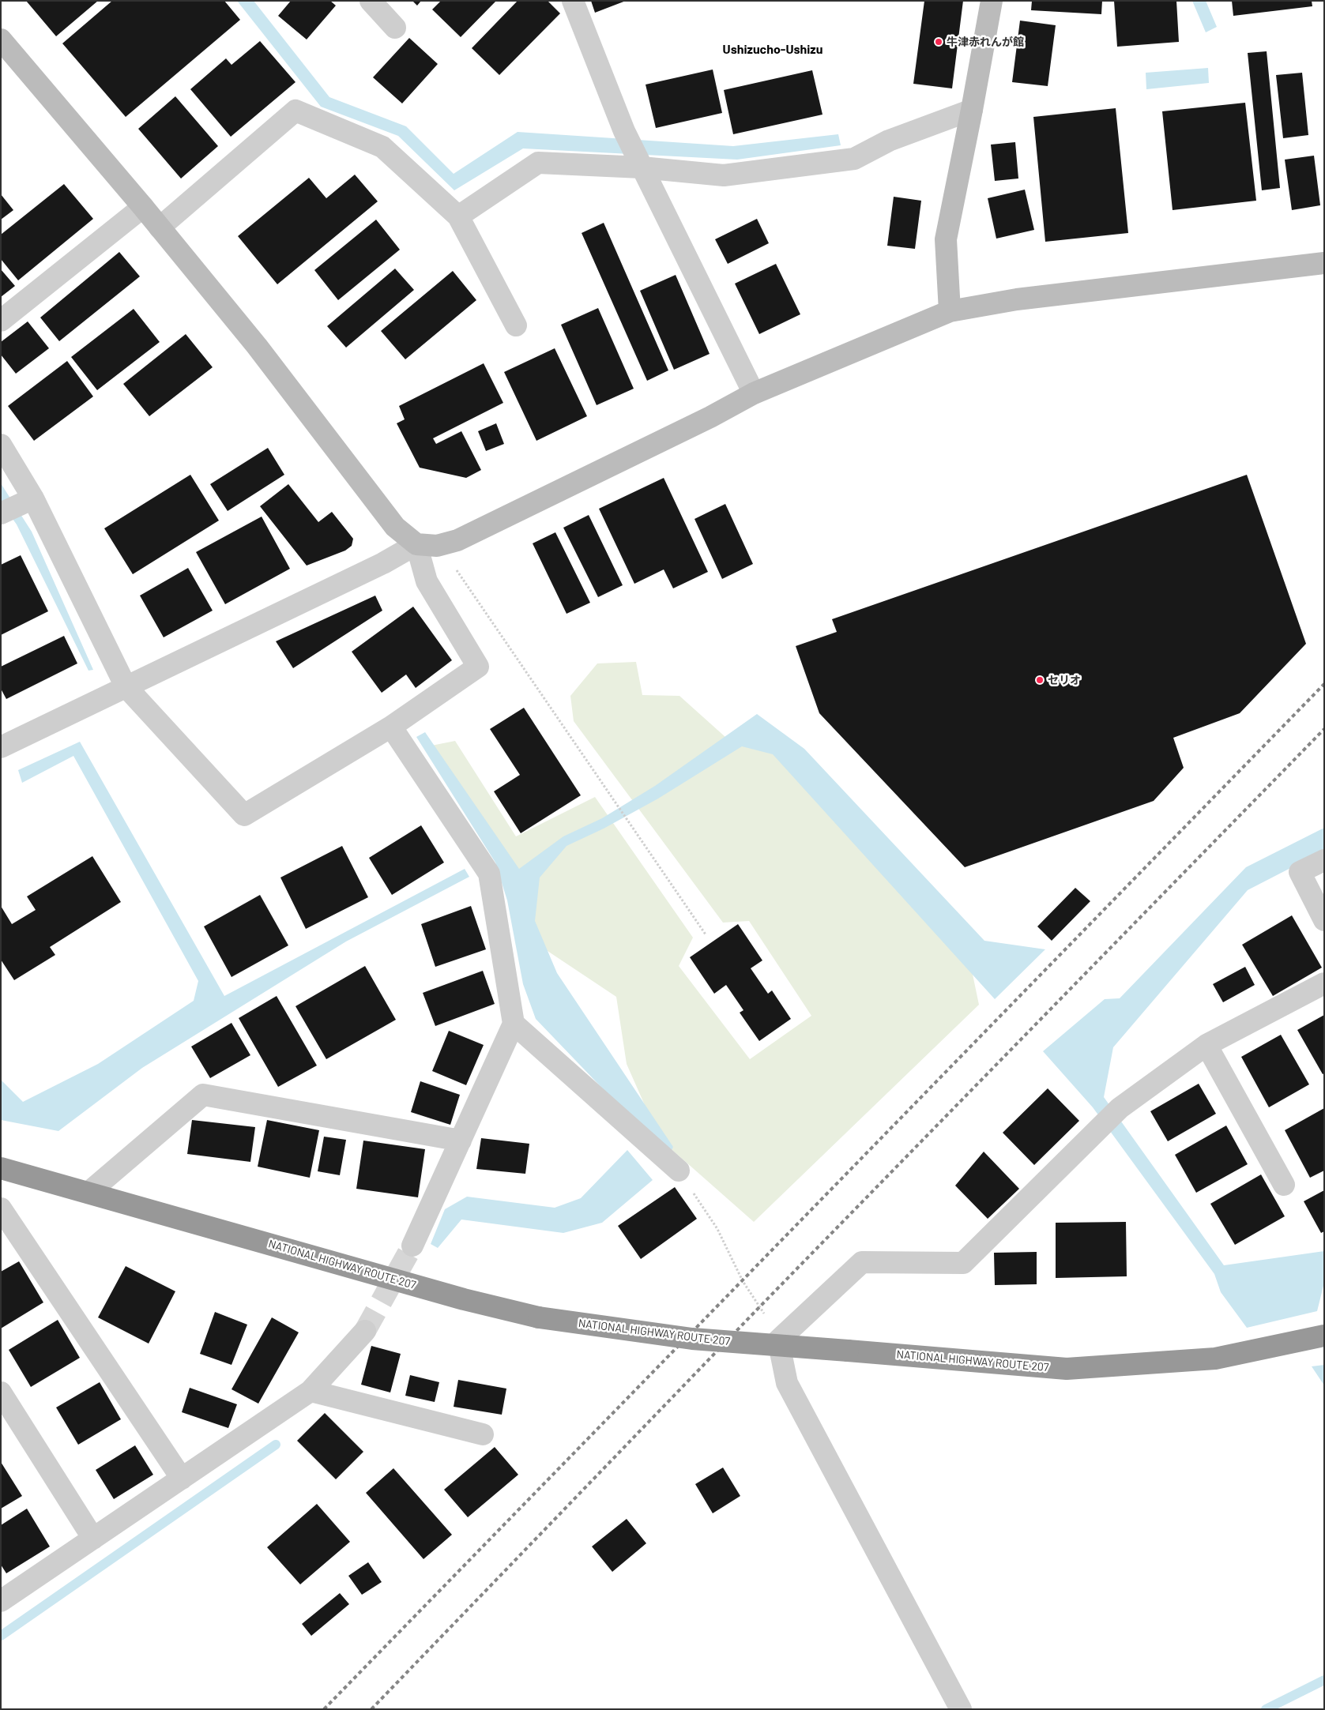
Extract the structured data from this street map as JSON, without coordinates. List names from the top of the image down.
{
  "streets": {
    "highway": ["NATIONAL HIGHWAY ROUTE 207"]
  },
  "districts": ["Ushizucho-Ushizu"],
  "places": ["牛津赤れんが館", "セリオ"]
}
